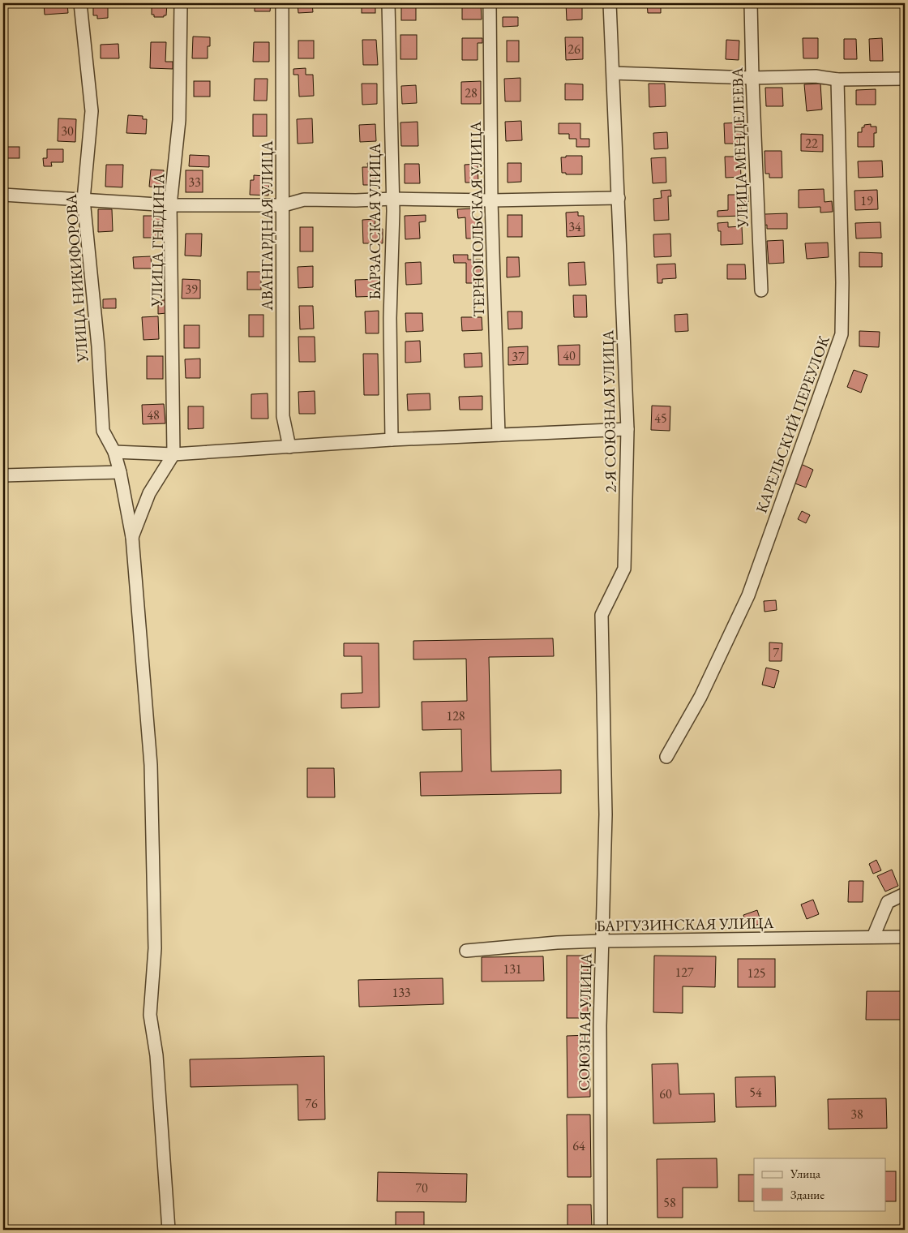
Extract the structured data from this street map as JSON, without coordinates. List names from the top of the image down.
{
  "streets": {
    "street": [
      "УЛИЦА МЕНДЕЛЕЕВА",
      "ТЕРНОПОЛЬСКАЯ УЛИЦА",
      "БАРЗАССКАЯ УЛИЦА",
      "АВАНГАРДНАЯ УЛИЦА",
      "УЛИЦА ГНЕДИНА",
      "УЛИЦА НИКИФОРОВА",
      "2-Я СОЮЗНАЯ УЛИЦА",
      "КАРЕЛЬСКИЙ ПЕРЕУЛОК",
      "БАРГУЗИНСКАЯ УЛИЦА",
      "СОЮЗНАЯ УЛИЦА"
    ]
  },
  "crossings": [
    ["2-Я СОЮЗНАЯ УЛИЦА", "СОЮЗНАЯ УЛИЦА"],
    ["БАРГУЗИНСКАЯ УЛИЦА", "СОЮЗНАЯ УЛИЦА"]
  ],
  "house_numbers": [
    "26",
    "28",
    "30",
    "22",
    "33",
    "19",
    "34",
    "39",
    "40",
    "37",
    "48",
    "45",
    "7",
    "128",
    "131",
    "127",
    "125",
    "133",
    "54",
    "60",
    "76",
    "38",
    "64",
    "70",
    "58"
  ],
  "legend": ["Улица", "Здание"]
}
